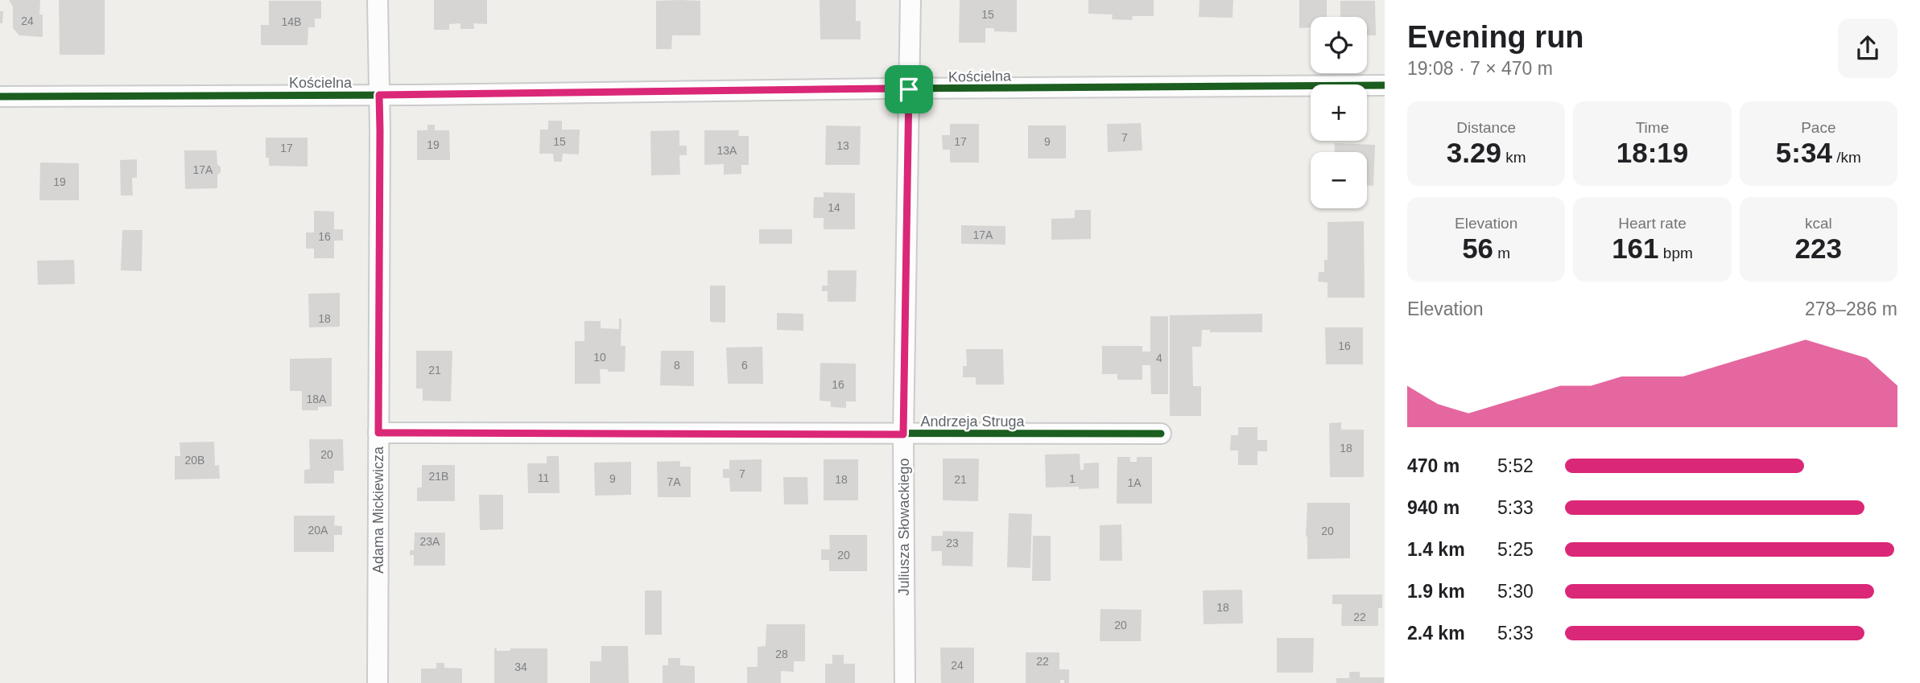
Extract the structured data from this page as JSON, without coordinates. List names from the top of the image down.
{
  "streets": {
    "street": [
      "Kościelna",
      "Andrzeja Struga",
      "Adama Mickiewicza",
      "Juliusza Słowackiego"
    ]
  },
  "crossings": [
    ["Kościelna", "Adama Mickiewicza"],
    ["Kościelna", "Juliusza Słowackiego"],
    ["Andrzeja Struga", "Adama Mickiewicza"],
    ["Andrzeja Struga", "Juliusza Słowackiego"]
  ],
  "house_numbers": [
    "15",
    "24",
    "14B",
    "7",
    "15",
    "17",
    "9",
    "19",
    "13",
    "17",
    "13A",
    "17A",
    "19",
    "14",
    "17A",
    "16",
    "18",
    "16",
    "10",
    "4",
    "8",
    "6",
    "21",
    "16",
    "18A",
    "18",
    "20",
    "20B",
    "7",
    "21B",
    "11",
    "9",
    "1",
    "18",
    "21",
    "7A",
    "1A",
    "20A",
    "20",
    "23A",
    "23",
    "20",
    "18",
    "22",
    "20",
    "28",
    "22",
    "24",
    "34"
  ],
  "page": {
    "heading": ["Evening run", "19:08 · 7 × 470 m"],
    "map_buttons": ["+", "−"],
    "stats": [
      ["Distance", "3.29 km"],
      ["Time", "18:19"],
      ["Pace", "5:34 /km"],
      ["Elevation", "56 m"],
      ["Heart rate", "161 bpm"],
      ["kcal", "223"]
    ],
    "chart": ["Elevation", "278–286 m"],
    "list": [
      {
        "name": "470 m",
        "note": "5:52"
      },
      {
        "name": "940 m",
        "note": "5:33"
      },
      {
        "name": "1.4 km",
        "note": "5:25"
      },
      {
        "name": "1.9 km",
        "note": "5:30"
      },
      {
        "name": "2.4 km",
        "note": "5:33"
      }
    ]
  }
}
